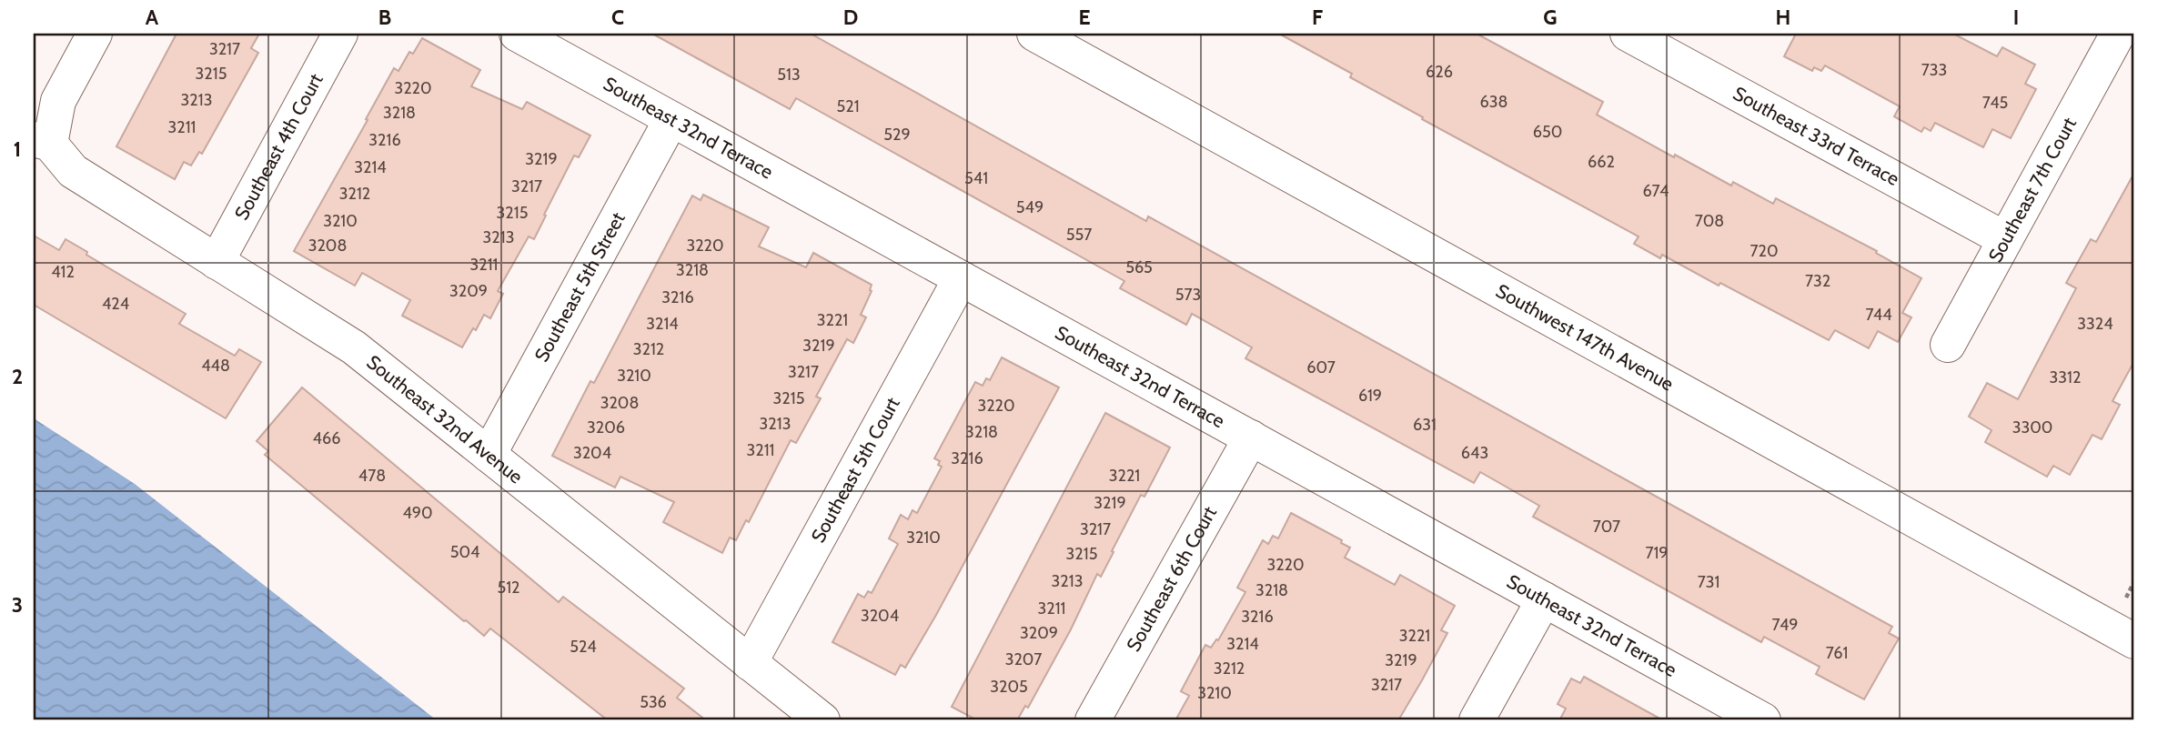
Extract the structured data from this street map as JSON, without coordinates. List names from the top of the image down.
{
  "streets": {
    "street": [
      "Southeast 32nd Terrace",
      "Southeast 33rd Terrace",
      "Southeast 4th Court",
      "Southeast 7th Court",
      "Southeast 5th Street",
      "Southwest 147th Avenue",
      "Southeast 32nd Avenue",
      "Southeast 5th Court",
      "Southeast 6th Court"
    ]
  },
  "crossings": [
    ["Southeast 32nd Terrace", "Southeast 5th Street"],
    ["Southeast 32nd Terrace", "Southeast 5th Court"],
    ["Southeast 32nd Terrace", "Southeast 6th Court"],
    ["Southeast 33rd Terrace", "Southeast 7th Court"],
    ["Southeast 4th Court", "Southeast 32nd Avenue"],
    ["Southeast 5th Street", "Southeast 32nd Avenue"],
    ["Southeast 32nd Avenue", "Southeast 5th Court"]
  ],
  "house_numbers": [
    "3217",
    "733",
    "626",
    "3215",
    "513",
    "3220",
    "3213",
    "638",
    "745",
    "521",
    "3218",
    "3211",
    "650",
    "529",
    "3216",
    "3219",
    "662",
    "3214",
    "541",
    "3217",
    "674",
    "3212",
    "549",
    "3215",
    "3210",
    "708",
    "557",
    "3213",
    "3208",
    "3220",
    "720",
    "3211",
    "565",
    "3218",
    "412",
    "732",
    "3209",
    "573",
    "3216",
    "424",
    "744",
    "3221",
    "3214",
    "3324",
    "3219",
    "3212",
    "448",
    "607",
    "3217",
    "3210",
    "3312",
    "619",
    "3215",
    "3208",
    "3220",
    "3213",
    "631",
    "3206",
    "3300",
    "3218",
    "466",
    "3211",
    "3204",
    "643",
    "3216",
    "478",
    "3221",
    "3219",
    "490",
    "707",
    "3217",
    "3210",
    "504",
    "719",
    "3215",
    "3220",
    "3213",
    "731",
    "512",
    "3218",
    "3211",
    "3204",
    "3216",
    "749",
    "3209",
    "3221",
    "3214",
    "524",
    "761",
    "3207",
    "3219",
    "3212",
    "3217",
    "3205",
    "3210",
    "536"
  ],
  "grid": {
    "columns": [
      "A",
      "B",
      "C",
      "D",
      "E",
      "F",
      "G",
      "H",
      "I"
    ],
    "rows": ["1", "2", "3"]
  }
}
